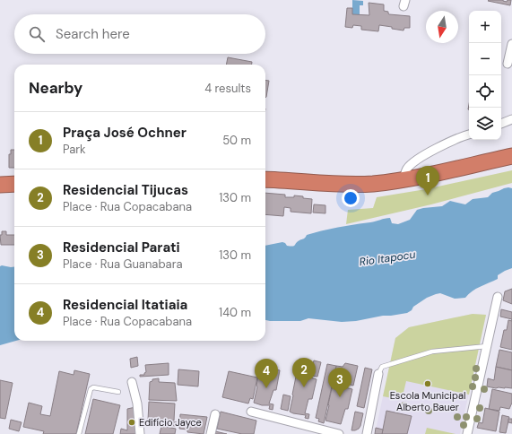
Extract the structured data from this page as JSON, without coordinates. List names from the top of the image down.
{
  "water": ["Rio Itapocu"],
  "places": ["Escola Municipal Alberto Bauer", "Edifício Jayce"],
  "north": "bottom",
  "page": {
    "map_buttons": ["+", "−"],
    "search": "Search here",
    "heading": ["Nearby", "4 results"],
    "list": [
      {
        "mark": "1",
        "name": "Praça José Ochner",
        "note": "Park",
        "value": "50 m"
      },
      {
        "mark": "2",
        "name": "Residencial Tijucas",
        "note": "Place · Rua Copacabana",
        "value": "130 m"
      },
      {
        "mark": "3",
        "name": "Residencial Parati",
        "note": "Place · Rua Guanabara",
        "value": "130 m"
      },
      {
        "mark": "4",
        "name": "Residencial Itatiaia",
        "note": "Place · Rua Copacabana",
        "value": "140 m"
      }
    ],
    "pins": [
      "1",
      "2",
      "4",
      "3"
    ]
  }
}
